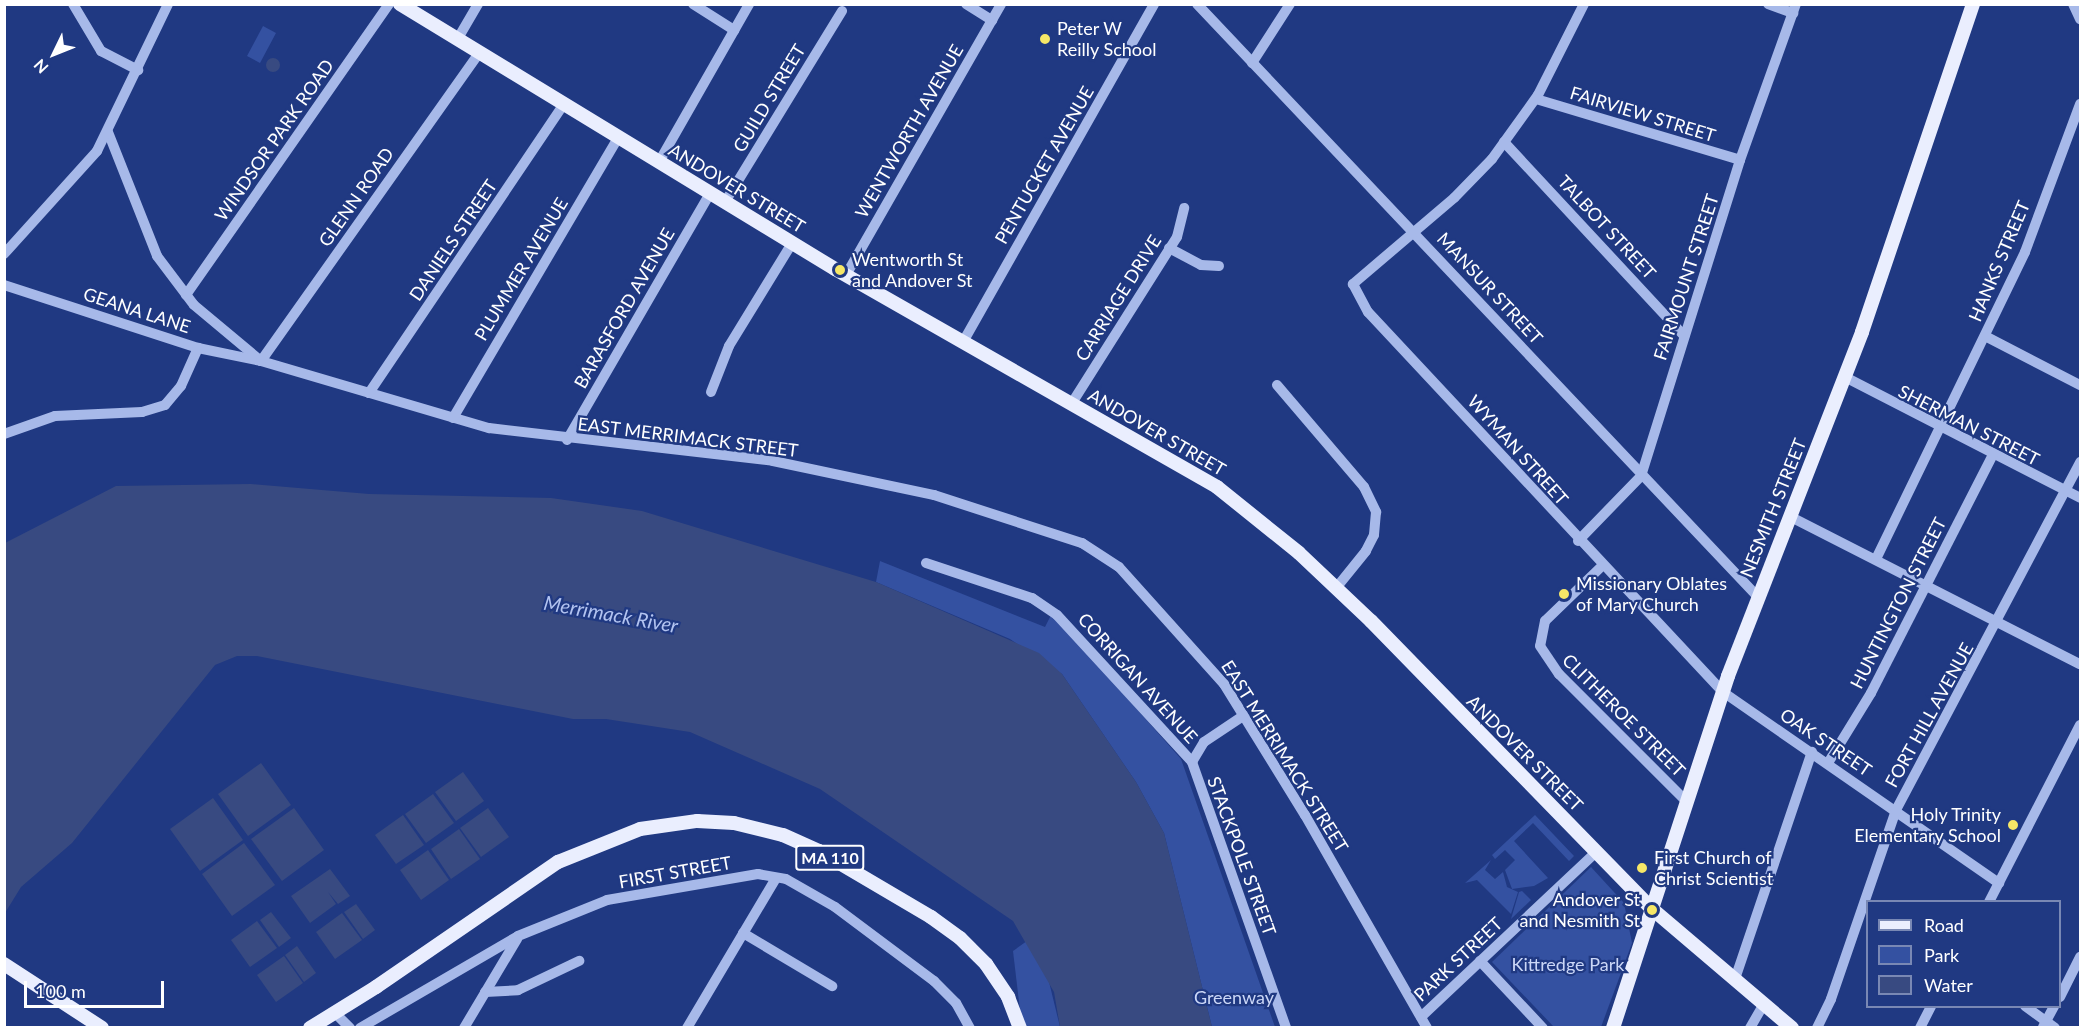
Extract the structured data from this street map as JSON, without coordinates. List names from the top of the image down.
{
  "streets": {
    "main road": ["ANDOVER STREET", "NESMITH STREET", "MA 110"],
    "street": [
      "GUILD STREET",
      "FAIRVIEW STREET",
      "WENTWORTH AVENUE",
      "WINDSOR PARK ROAD",
      "PENTUCKET AVENUE",
      "GLENN ROAD",
      "TALBOT STREET",
      "DANIELS STREET",
      "HANKS STREET",
      "PLUMMER AVENUE",
      "FAIRMOUNT STREET",
      "MANSUR STREET",
      "CARRIAGE DRIVE",
      "BARASFORD AVENUE",
      "GEANA LANE",
      "SHERMAN STREET",
      "EAST MERRIMACK STREET",
      "WYMAN STREET",
      "HUNTINGTON STREET",
      "CORRIGAN AVENUE",
      "CLITHEROE STREET",
      "FORT HILL AVENUE",
      "OAK STREET",
      "STACKPOLE STREET",
      "FIRST STREET",
      "PARK STREET"
    ]
  },
  "crossings": [
    ["GUILD STREET", "ANDOVER STREET"],
    ["FAIRVIEW STREET", "FAIRMOUNT STREET"],
    ["WENTWORTH AVENUE", "ANDOVER STREET"],
    ["WINDSOR PARK ROAD", "EAST MERRIMACK STREET"],
    ["PENTUCKET AVENUE", "ANDOVER STREET"],
    ["ANDOVER STREET", "GLENN ROAD"],
    ["ANDOVER STREET", "DANIELS STREET"],
    ["ANDOVER STREET", "PLUMMER AVENUE"],
    ["ANDOVER STREET", "CARRIAGE DRIVE"],
    ["ANDOVER STREET", "BARASFORD AVENUE"],
    ["ANDOVER STREET", "NESMITH STREET"],
    ["ANDOVER STREET", "PARK STREET"],
    ["GLENN ROAD", "GEANA LANE"],
    ["GLENN ROAD", "EAST MERRIMACK STREET"],
    ["TALBOT STREET", "FAIRMOUNT STREET"],
    ["DANIELS STREET", "EAST MERRIMACK STREET"],
    ["HANKS STREET", "SHERMAN STREET"],
    ["PLUMMER AVENUE", "EAST MERRIMACK STREET"],
    ["FAIRMOUNT STREET", "MANSUR STREET"],
    ["FAIRMOUNT STREET", "WYMAN STREET"],
    ["MANSUR STREET", "WYMAN STREET"],
    ["MANSUR STREET", "NESMITH STREET"],
    ["BARASFORD AVENUE", "EAST MERRIMACK STREET"],
    ["GEANA LANE", "EAST MERRIMACK STREET"],
    ["SHERMAN STREET", "NESMITH STREET"],
    ["SHERMAN STREET", "HUNTINGTON STREET"],
    ["SHERMAN STREET", "FORT HILL AVENUE"],
    ["EAST MERRIMACK STREET", "STACKPOLE STREET"],
    ["EAST MERRIMACK STREET", "PARK STREET"],
    ["WYMAN STREET", "NESMITH STREET"],
    ["WYMAN STREET", "CLITHEROE STREET"],
    ["WYMAN STREET", "OAK STREET"],
    ["NESMITH STREET", "CLITHEROE STREET"],
    ["NESMITH STREET", "OAK STREET"],
    ["HUNTINGTON STREET", "OAK STREET"],
    ["CORRIGAN AVENUE", "STACKPOLE STREET"],
    ["FORT HILL AVENUE", "OAK STREET"]
  ],
  "water": ["Merrimack River"],
  "parks": ["Kittredge Park", "Greenway"],
  "places": [
    "Peter W Reilly School",
    "Wentworth St and Andover St",
    "Missionary Oblates of Mary Church",
    "Holy Trinity Elementary School",
    "First Church of Christ Scientist",
    "Andover St and Nesmith St"
  ],
  "legend": ["Road", "Park", "Water"],
  "scale_bar": "100 m",
  "north": "bottom left"
}
